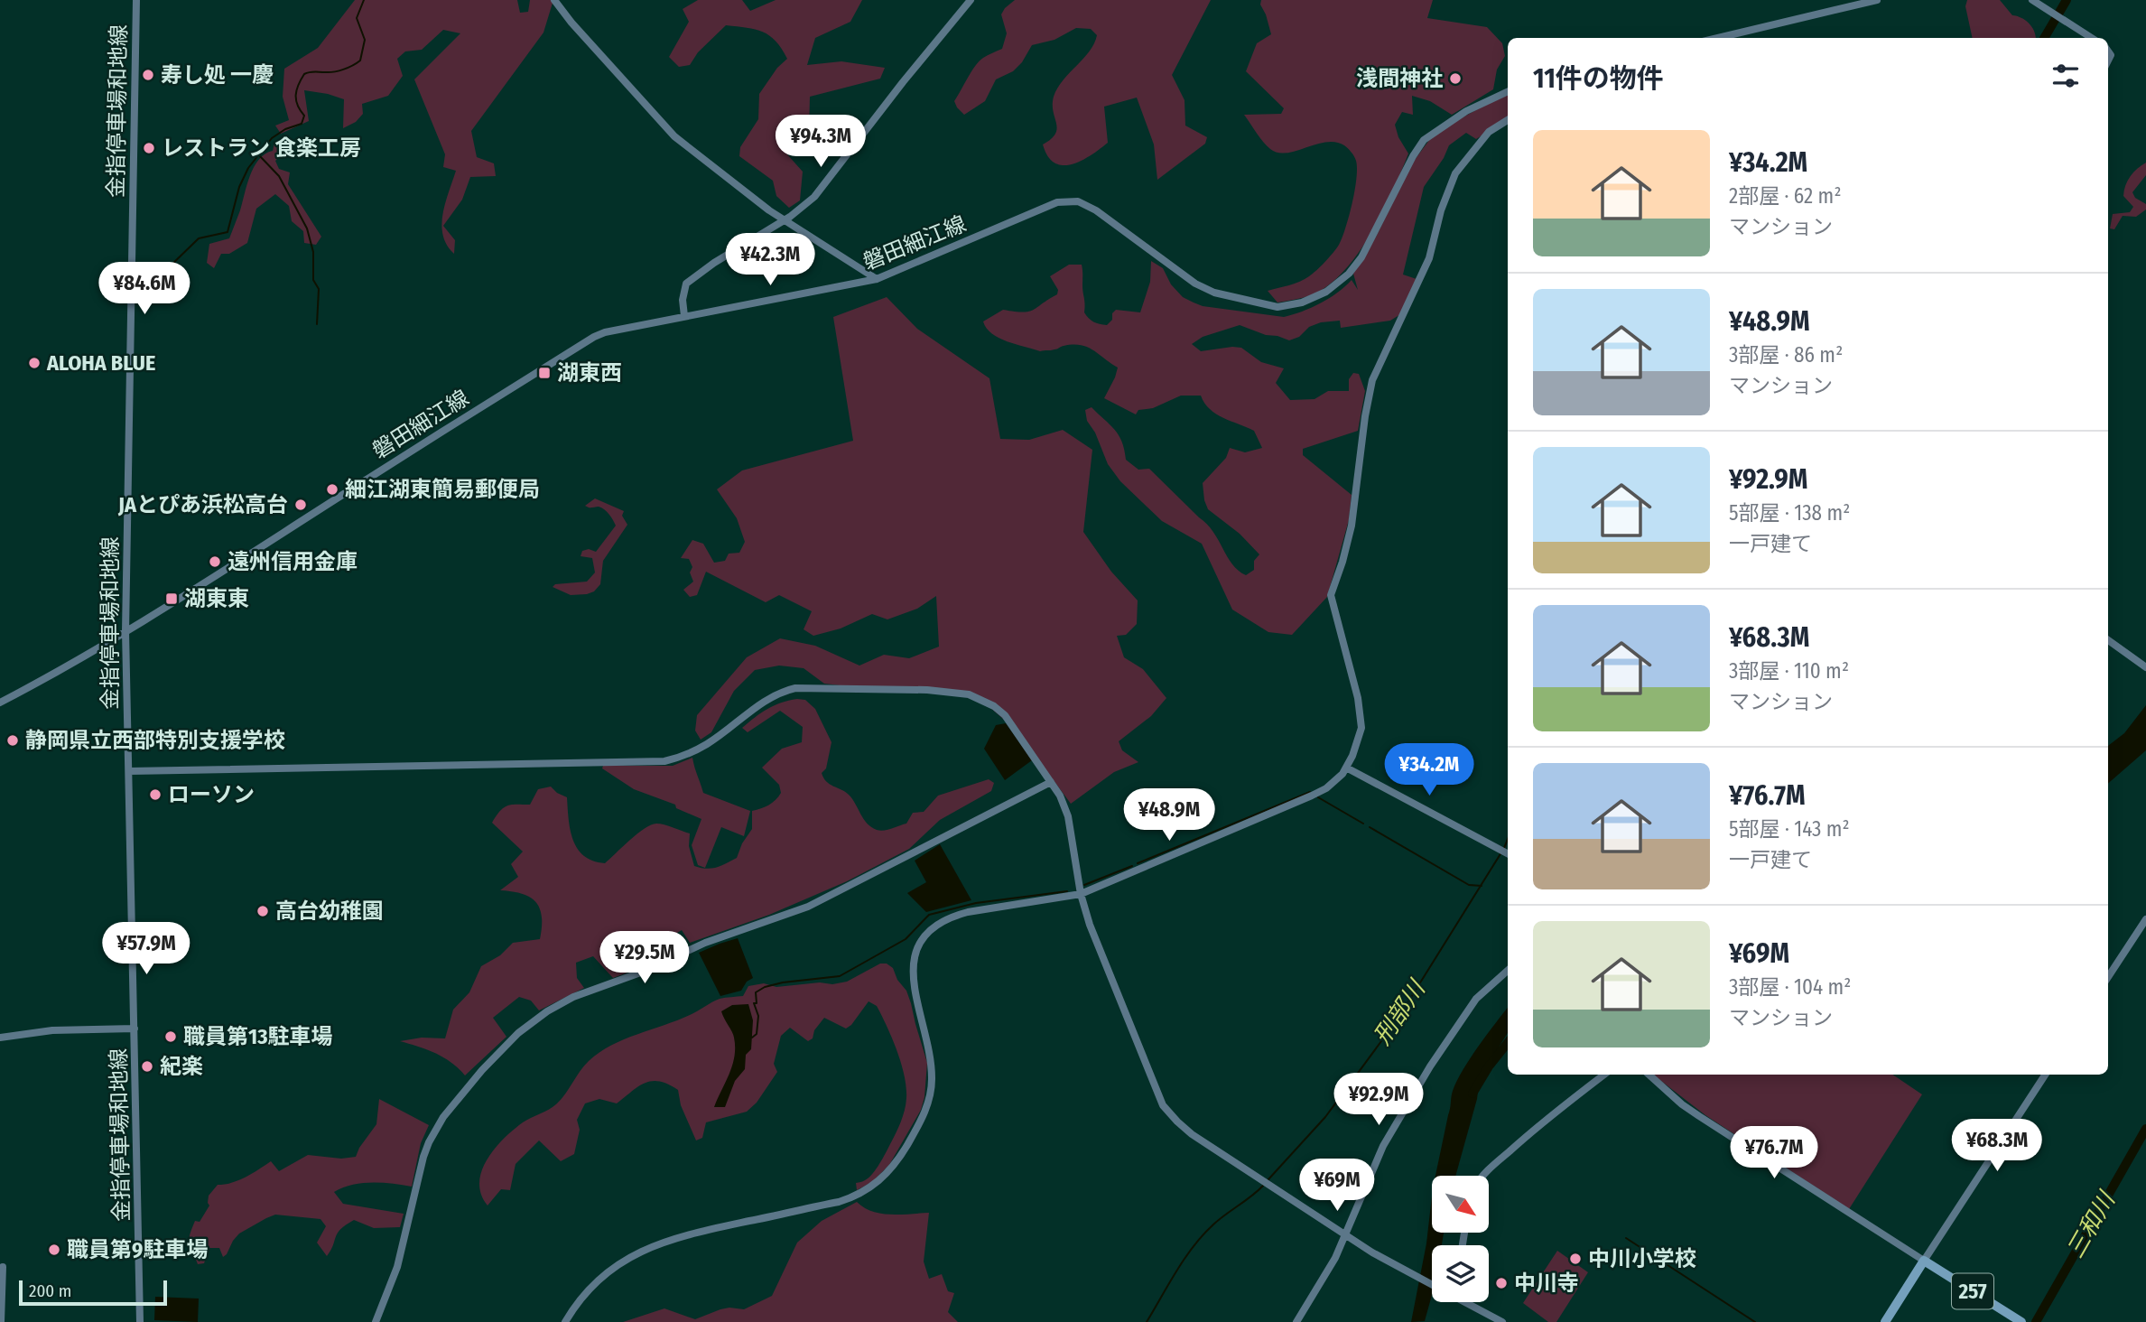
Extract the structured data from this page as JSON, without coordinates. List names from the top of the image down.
{
  "streets": {
    "highway": ["257"],
    "street": ["金指停車場和地線", "磐田細江線"]
  },
  "crossings": [
    ["金指停車場和地線", "磐田細江線"]
  ],
  "water": ["刑部川", "三和川"],
  "places": {
    "other": [
      "寿し処 一慶",
      "浅間神社",
      "レストラン 食楽工房",
      "ALOHA BLUE",
      "細江湖東簡易郵便局",
      "JAとぴあ浜松高台",
      "遠州信用金庫",
      "静岡県立西部特別支援学校",
      "ローソン",
      "高台幼稚園",
      "職員第13駐車場",
      "紀楽",
      "職員第9駐車場",
      "中川小学校",
      "中川寺"
    ],
    "transit": ["湖東西", "湖東東"]
  },
  "scale_bar": "200 m",
  "north": "bottom right",
  "page": {
    "heading": "11件の物件",
    "list": [
      {
        "name": "¥34.2M",
        "note": "2部屋 · 62 m² · マンション"
      },
      {
        "name": "¥48.9M",
        "note": "3部屋 · 86 m² · マンション"
      },
      {
        "name": "¥92.9M",
        "note": "5部屋 · 138 m² · 一戸建て"
      },
      {
        "name": "¥68.3M",
        "note": "3部屋 · 110 m² · マンション"
      },
      {
        "name": "¥76.7M",
        "note": "5部屋 · 143 m² · 一戸建て"
      },
      {
        "name": "¥69M",
        "note": "3部屋 · 104 m² · マンション"
      }
    ],
    "price": [
      "¥94.3M",
      "¥42.3M",
      "¥84.6M",
      "¥34.2M",
      "¥48.9M",
      "¥57.9M",
      "¥29.5M",
      "¥92.9M",
      "¥68.3M",
      "¥76.7M",
      "¥69M"
    ],
    "scale": "200 m"
  }
}
